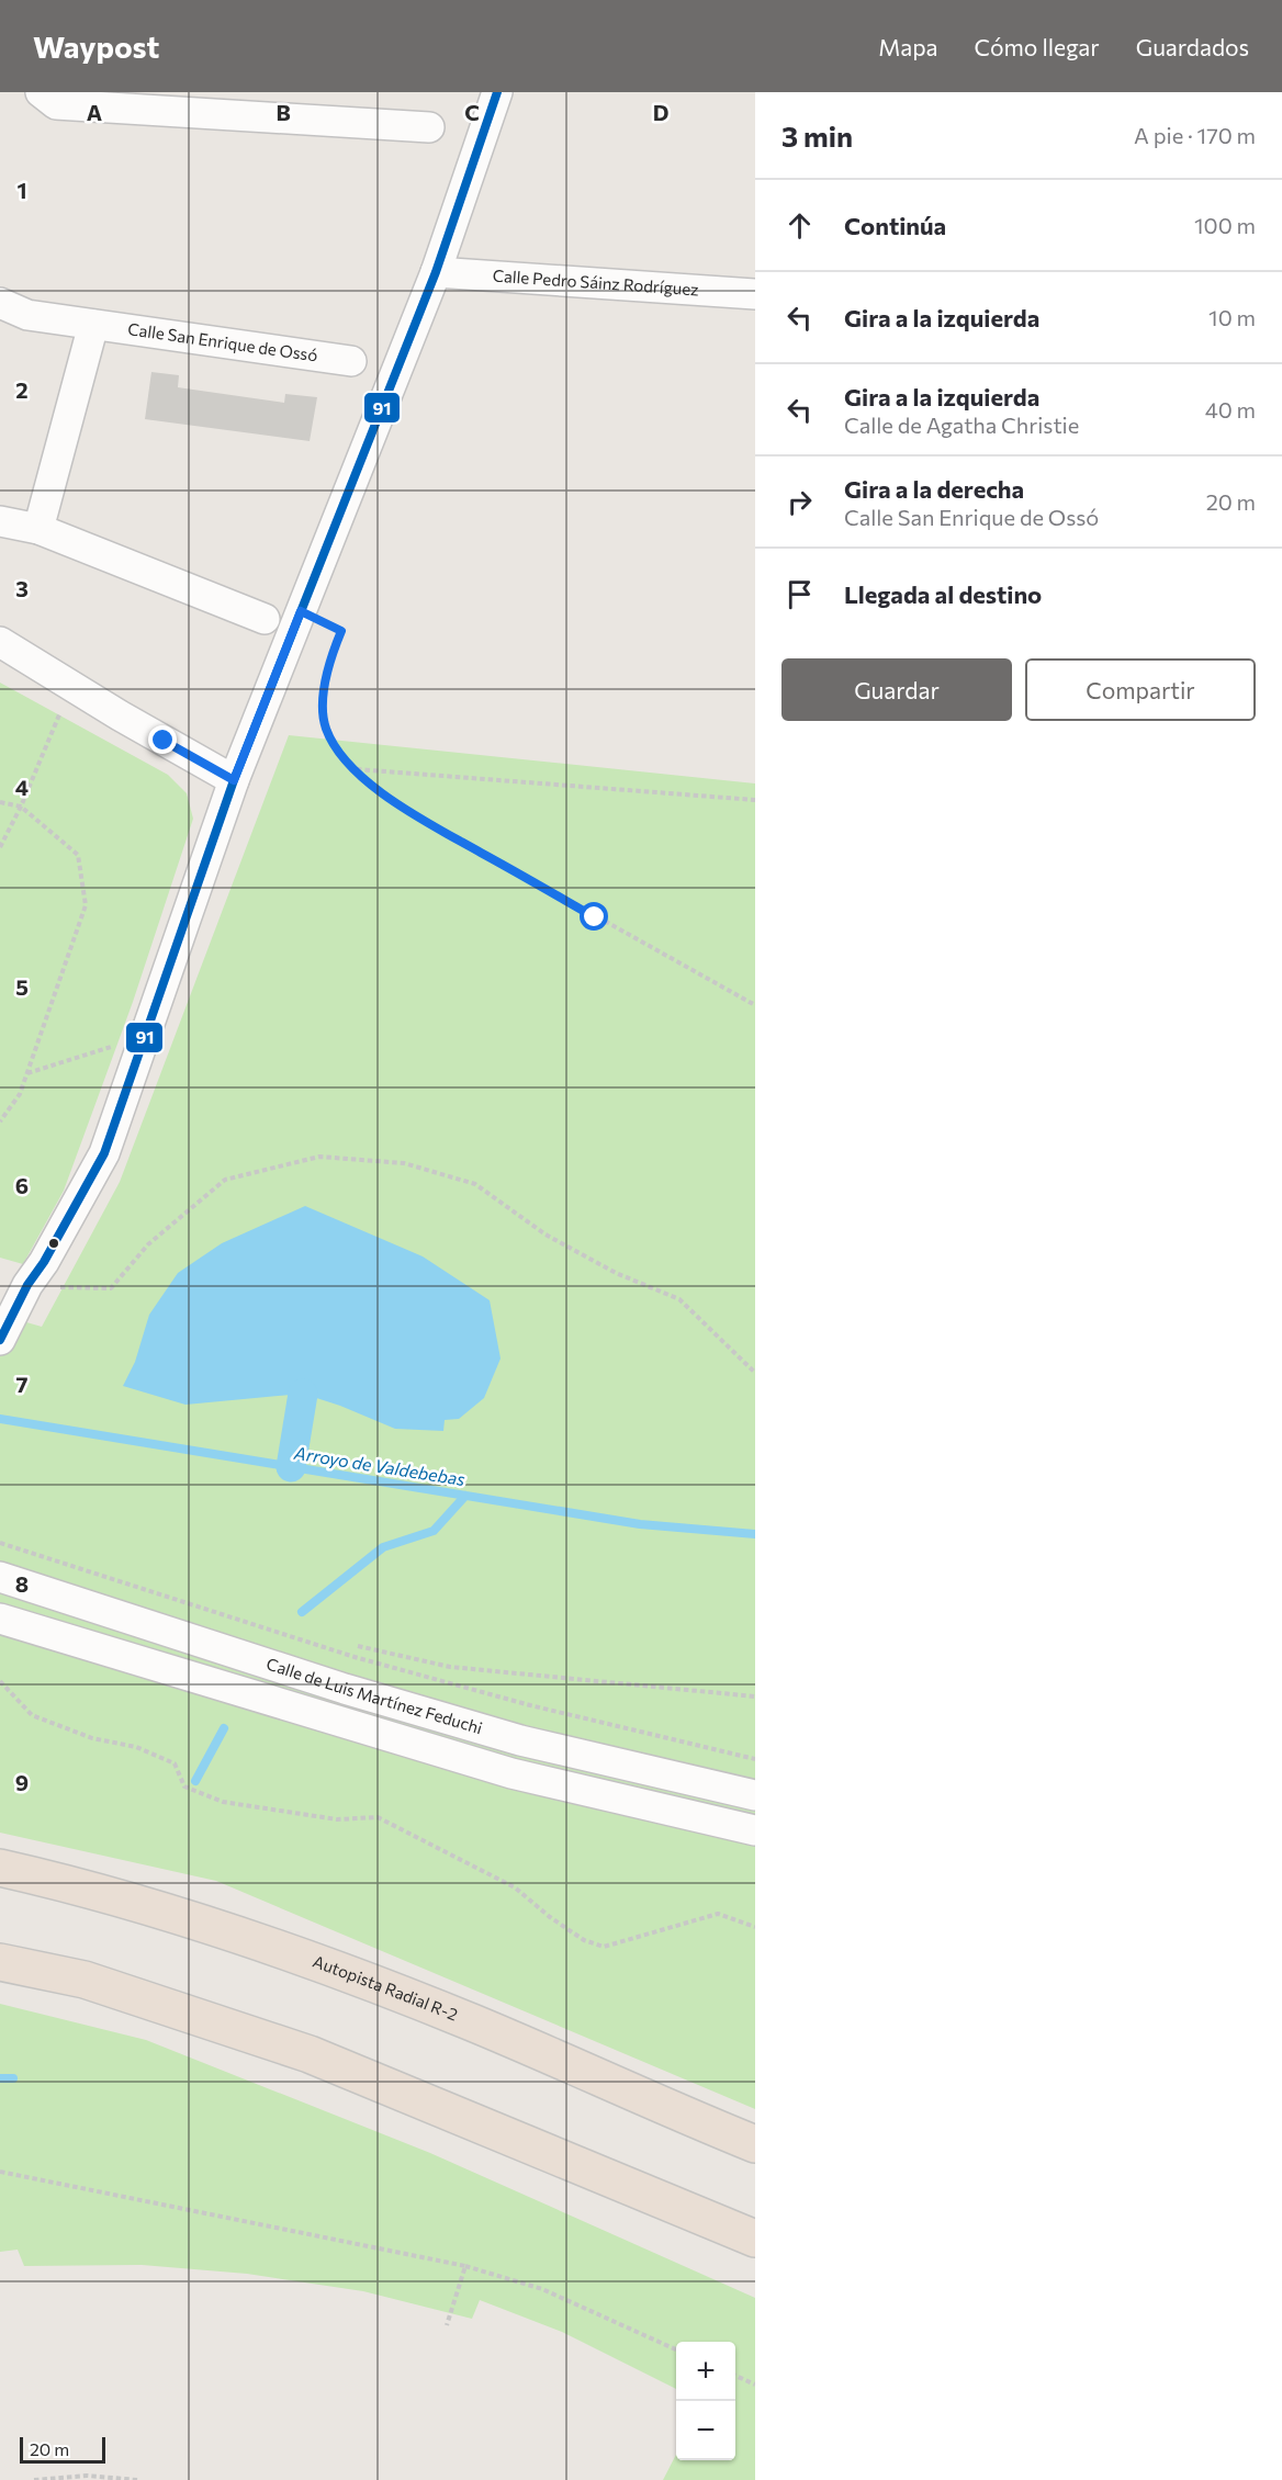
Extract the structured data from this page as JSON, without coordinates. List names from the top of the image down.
{
  "streets": {
    "highway": ["Autopista Radial R-2"],
    "street": ["Calle Pedro Sáinz Rodríguez", "Calle San Enrique de Ossó", "Calle de Luis Martínez Feduchi"]
  },
  "water": ["Arroyo de Valdebebas"],
  "lines": ["transit line 91"],
  "scale_bar": "20 m",
  "page": {
    "header": "Waypost",
    "nav": ["Mapa", "Cómo llegar", "Guardados"],
    "heading": ["3 min", "A pie · 170 m"],
    "list": [
      ["Continúa", "100 m"],
      ["Gira a la izquierda", "10 m"],
      ["Gira a la izquierda", "Calle de Agatha Christie", "40 m"],
      ["Gira a la derecha", "Calle San Enrique de Ossó", "20 m"],
      "Llegada al destino"
    ],
    "buttons": ["Guardar", "Compartir"],
    "map_buttons": ["+", "−"],
    "scale": "20 m"
  },
  "grid": {
    "columns": [
      "A",
      "B",
      "C",
      "D"
    ],
    "rows": [
      "1",
      "2",
      "3",
      "4",
      "5",
      "6",
      "7",
      "8",
      "9"
    ]
  }
}
